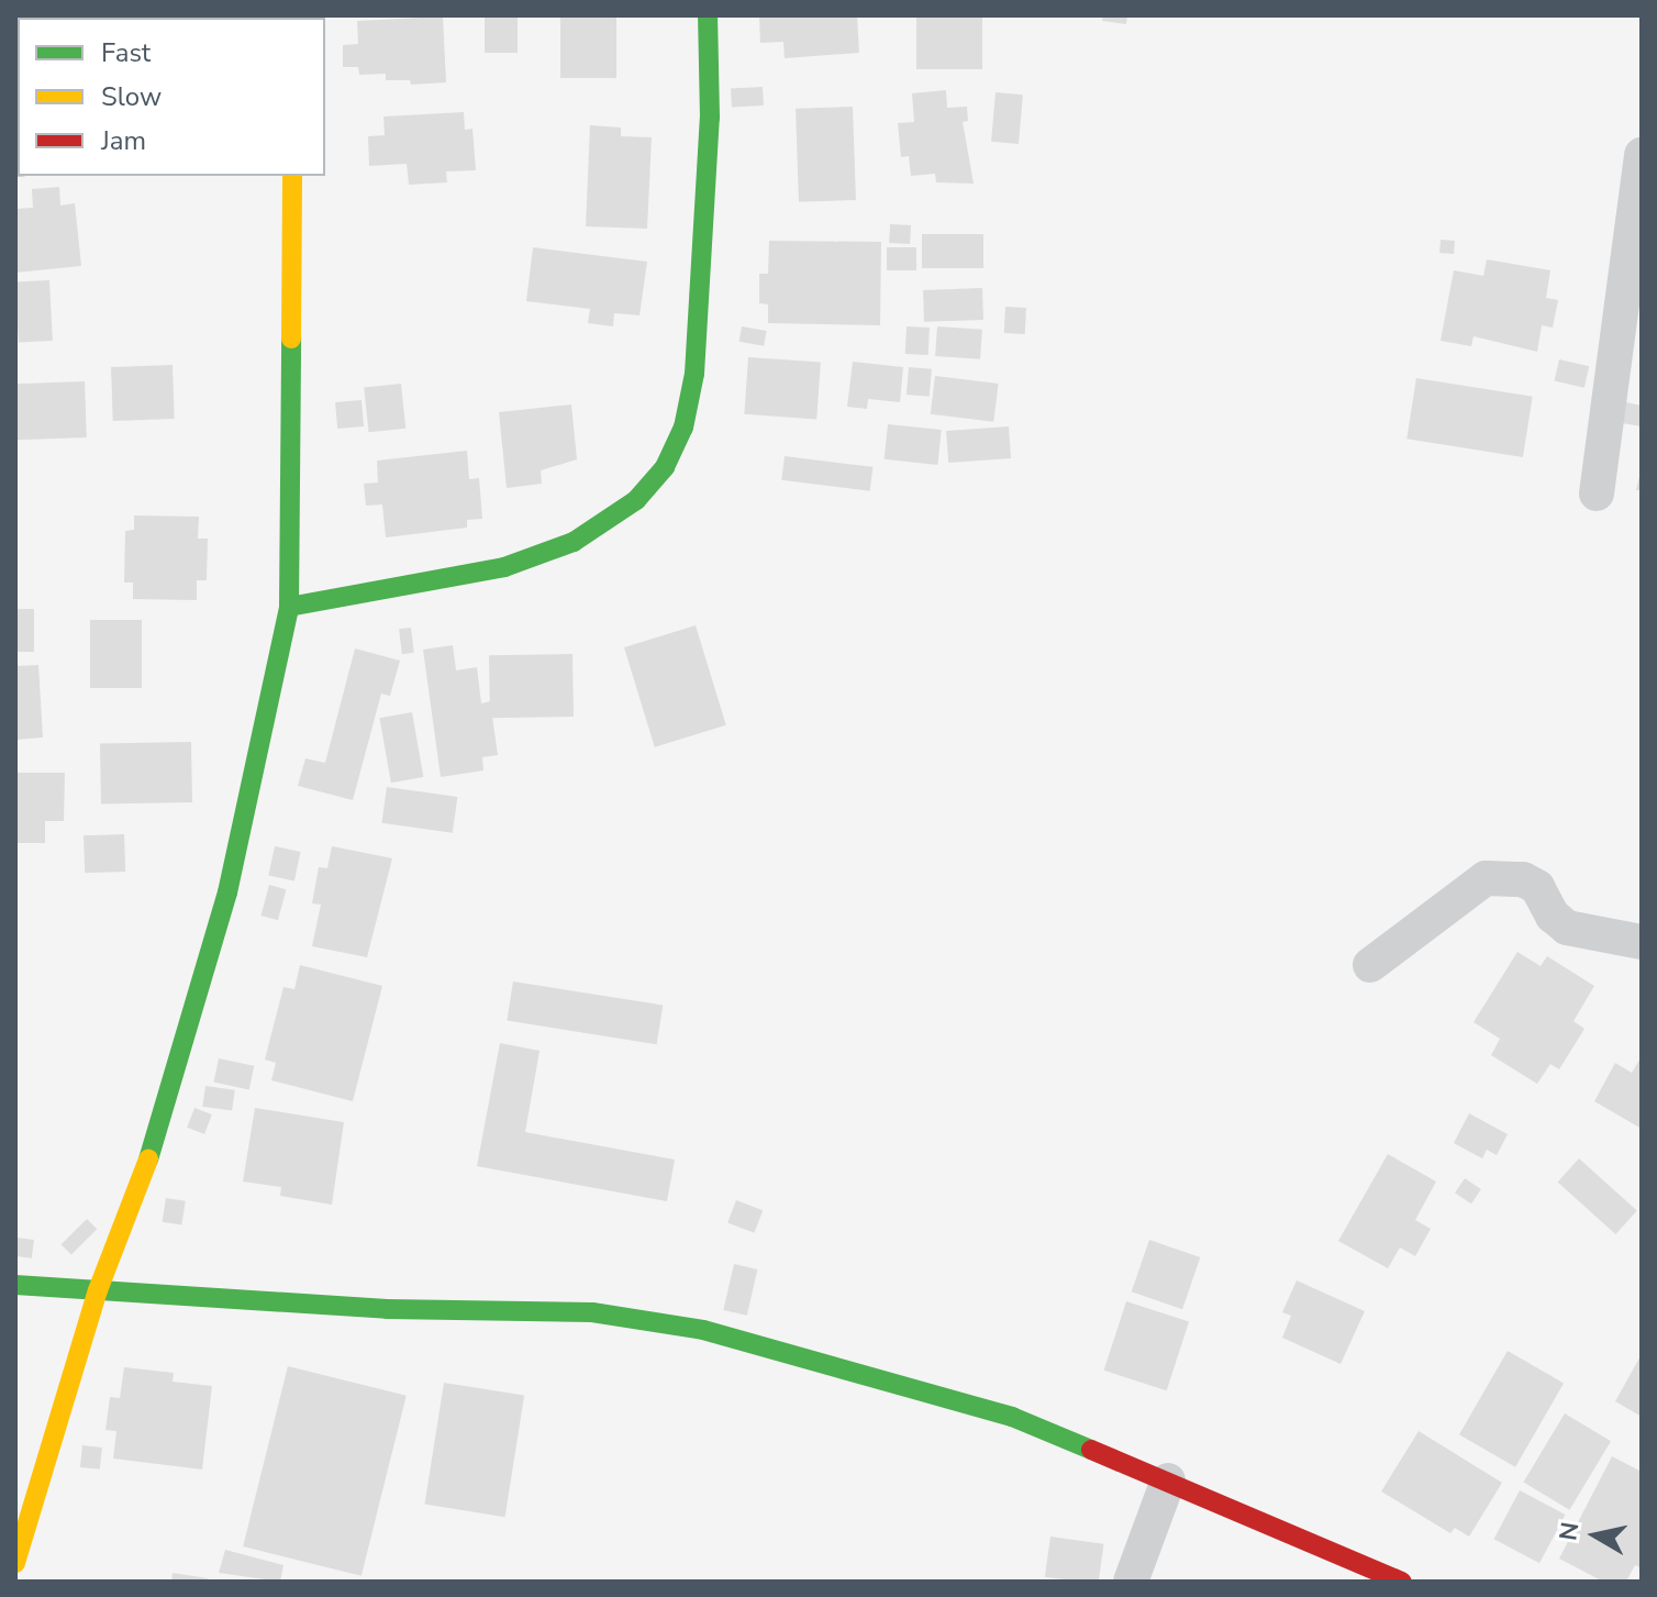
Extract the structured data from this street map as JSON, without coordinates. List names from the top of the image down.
{
  "legend": ["Fast", "Slow", "Jam"],
  "north": "left"
}
